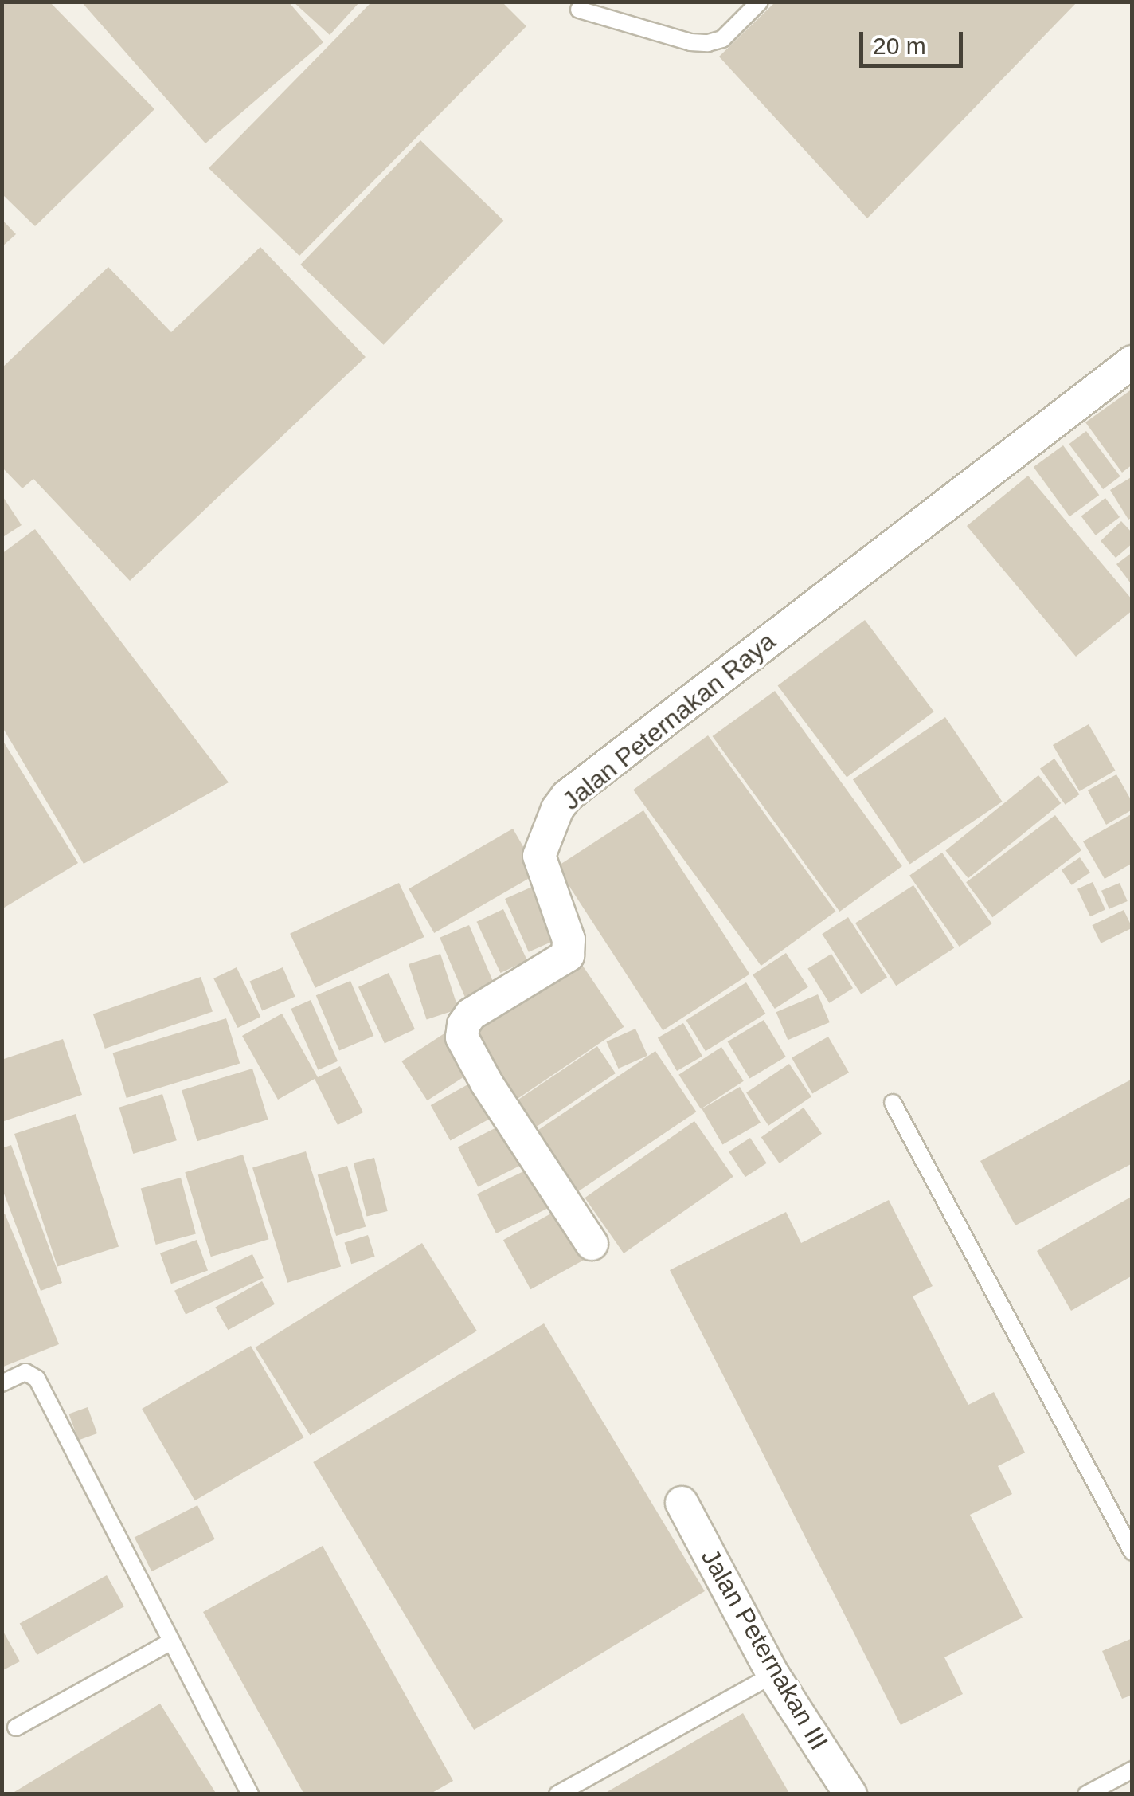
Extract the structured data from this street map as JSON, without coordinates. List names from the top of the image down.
{
  "streets": {
    "street": ["Jalan Peternakan Raya", "Jalan Peternakan III"]
  },
  "scale_bar": "20 m"
}
